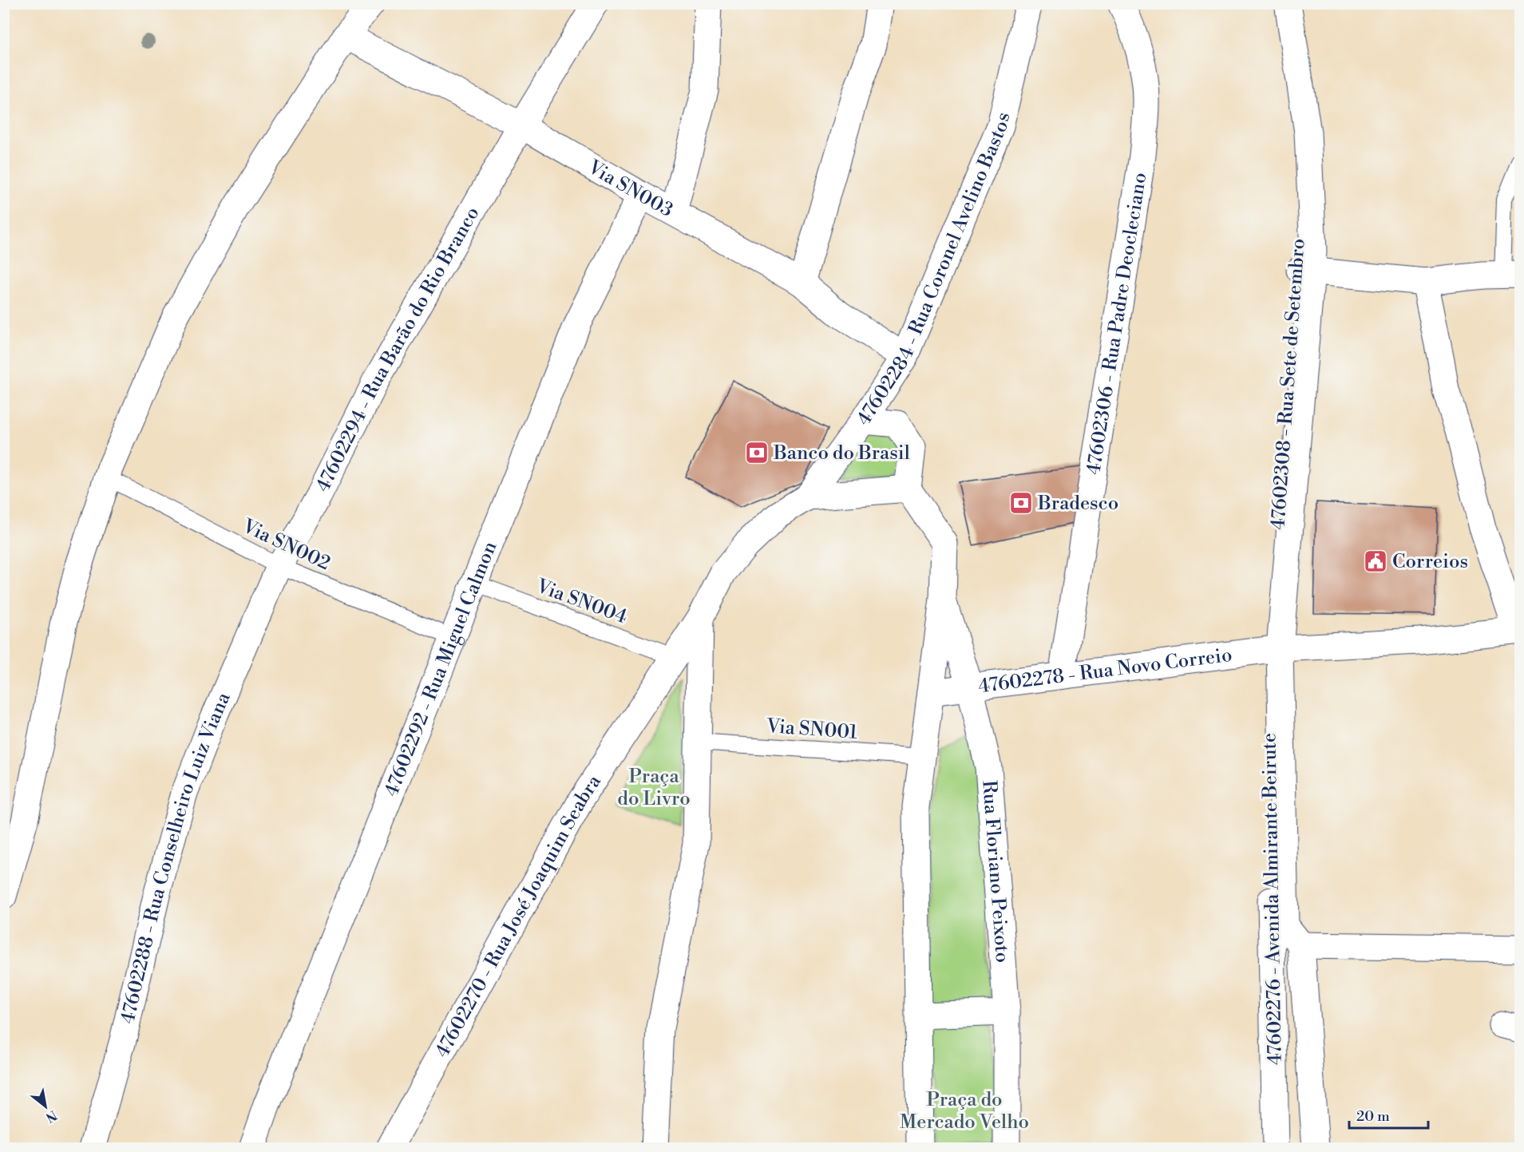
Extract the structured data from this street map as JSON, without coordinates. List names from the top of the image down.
{
  "streets": {
    "street": [
      "Via SN003",
      "47602284 - Rua Coronel Avelino Bastos",
      "47602306 - Rua Padre Deocleciano",
      "47602294 - Rua Barão do Rio Branco",
      "47602308 - Rua Sete de Setembro",
      "47602292 - Rua Miguel Calmon",
      "47602278 - Rua Novo Correio",
      "47602288 - Rua Conselheiro Luiz Viana",
      "Rua Floriano Peixoto",
      "47602276 - Avenida Almirante Beirute",
      "47602270 - Rua José Joaquim Seabra"
    ],
    "lane": ["Via SN002", "Via SN004", "Via SN001"]
  },
  "crossings": [
    ["Via SN003", "47602284 - Rua Coronel Avelino Bastos"],
    ["Via SN003", "47602294 - Rua Barão do Rio Branco"],
    ["Via SN003", "47602292 - Rua Miguel Calmon"],
    ["47602284 - Rua Coronel Avelino Bastos", "47602270 - Rua José Joaquim Seabra"],
    ["47602306 - Rua Padre Deocleciano", "47602278 - Rua Novo Correio"],
    ["47602294 - Rua Barão do Rio Branco", "Via SN002"],
    ["47602294 - Rua Barão do Rio Branco", "47602288 - Rua Conselheiro Luiz Viana"],
    ["47602308 - Rua Sete de Setembro", "47602278 - Rua Novo Correio"],
    ["47602308 - Rua Sete de Setembro", "47602276 - Avenida Almirante Beirute"],
    ["Via SN002", "47602292 - Rua Miguel Calmon"],
    ["Via SN002", "47602288 - Rua Conselheiro Luiz Viana"],
    ["Via SN004", "47602292 - Rua Miguel Calmon"],
    ["Via SN004", "47602270 - Rua José Joaquim Seabra"],
    ["47602278 - Rua Novo Correio", "Rua Floriano Peixoto"],
    ["47602278 - Rua Novo Correio", "47602276 - Avenida Almirante Beirute"],
    ["Via SN001", "Rua Floriano Peixoto"]
  ],
  "parks": ["Praça do Livro", "Praça do Mercado Velho"],
  "places": {
    "bank": ["Banco do Brasil", "Bradesco"],
    "public building": ["Correios"]
  },
  "scale_bar": "20 m",
  "north": "bottom right"
}
